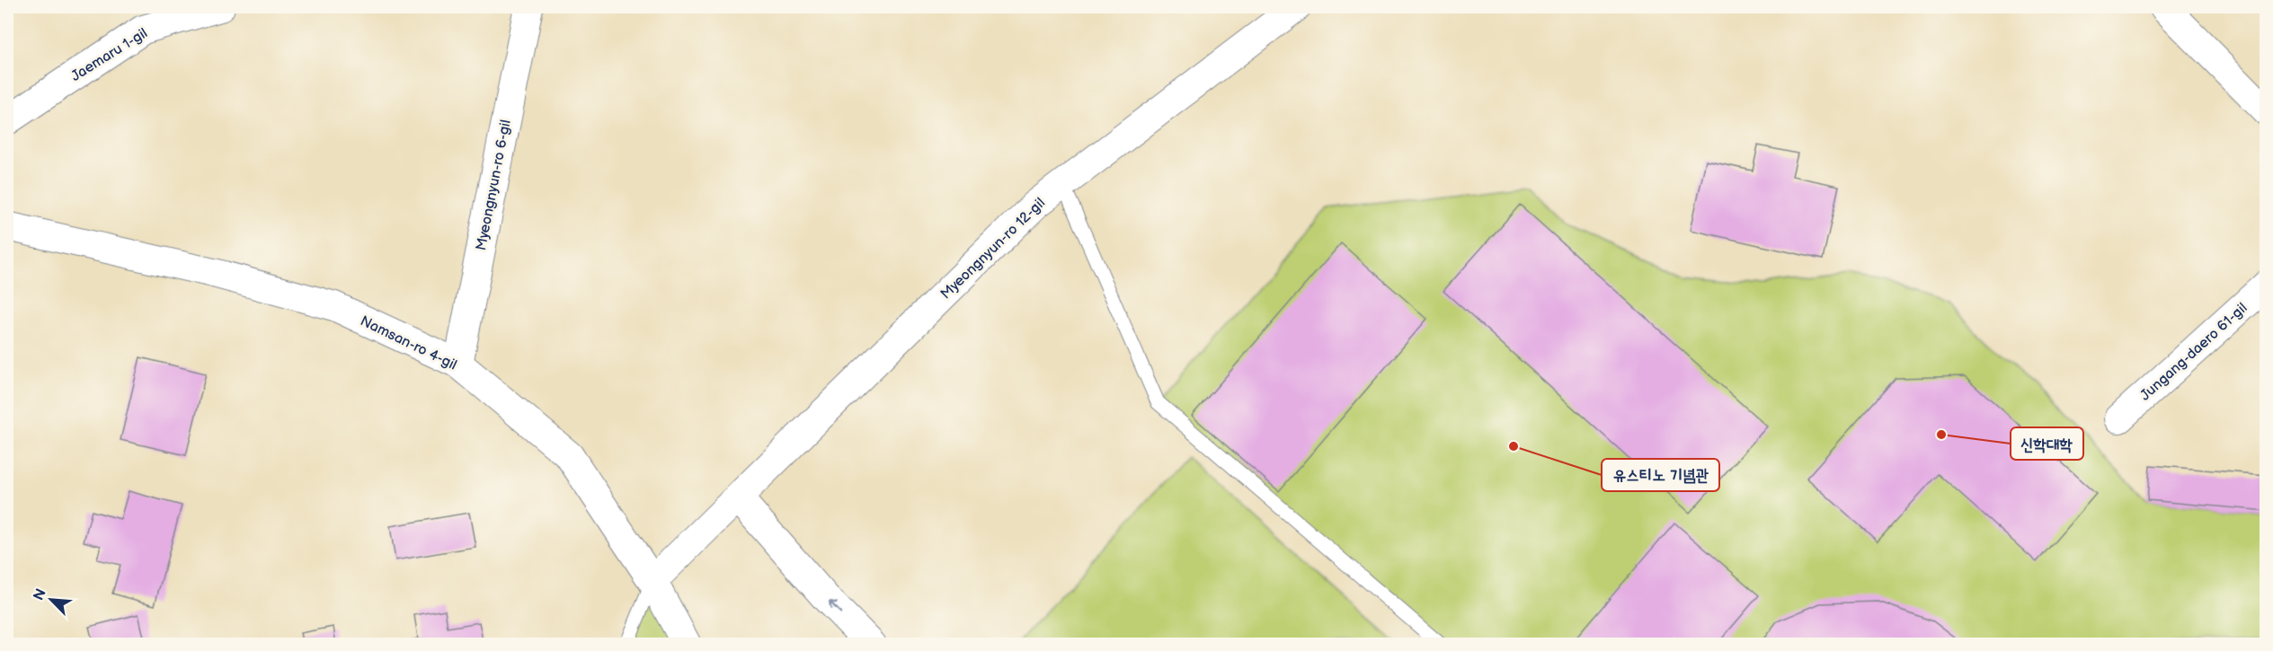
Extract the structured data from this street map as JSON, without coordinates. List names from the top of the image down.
{
  "streets": {
    "street": [
      "Jaemaru 1-gil",
      "Myeongnyun-ro 6-gil",
      "Myeongnyun-ro 12-gil",
      "Namsan-ro 4-gil",
      "Jungang-daero 61-gil"
    ]
  },
  "crossings": [
    ["Myeongnyun-ro 6-gil", "Namsan-ro 4-gil"],
    ["Myeongnyun-ro 12-gil", "Namsan-ro 4-gil"]
  ],
  "places": ["신학대학", "유스티노 기념관"],
  "north": "top left"
}
